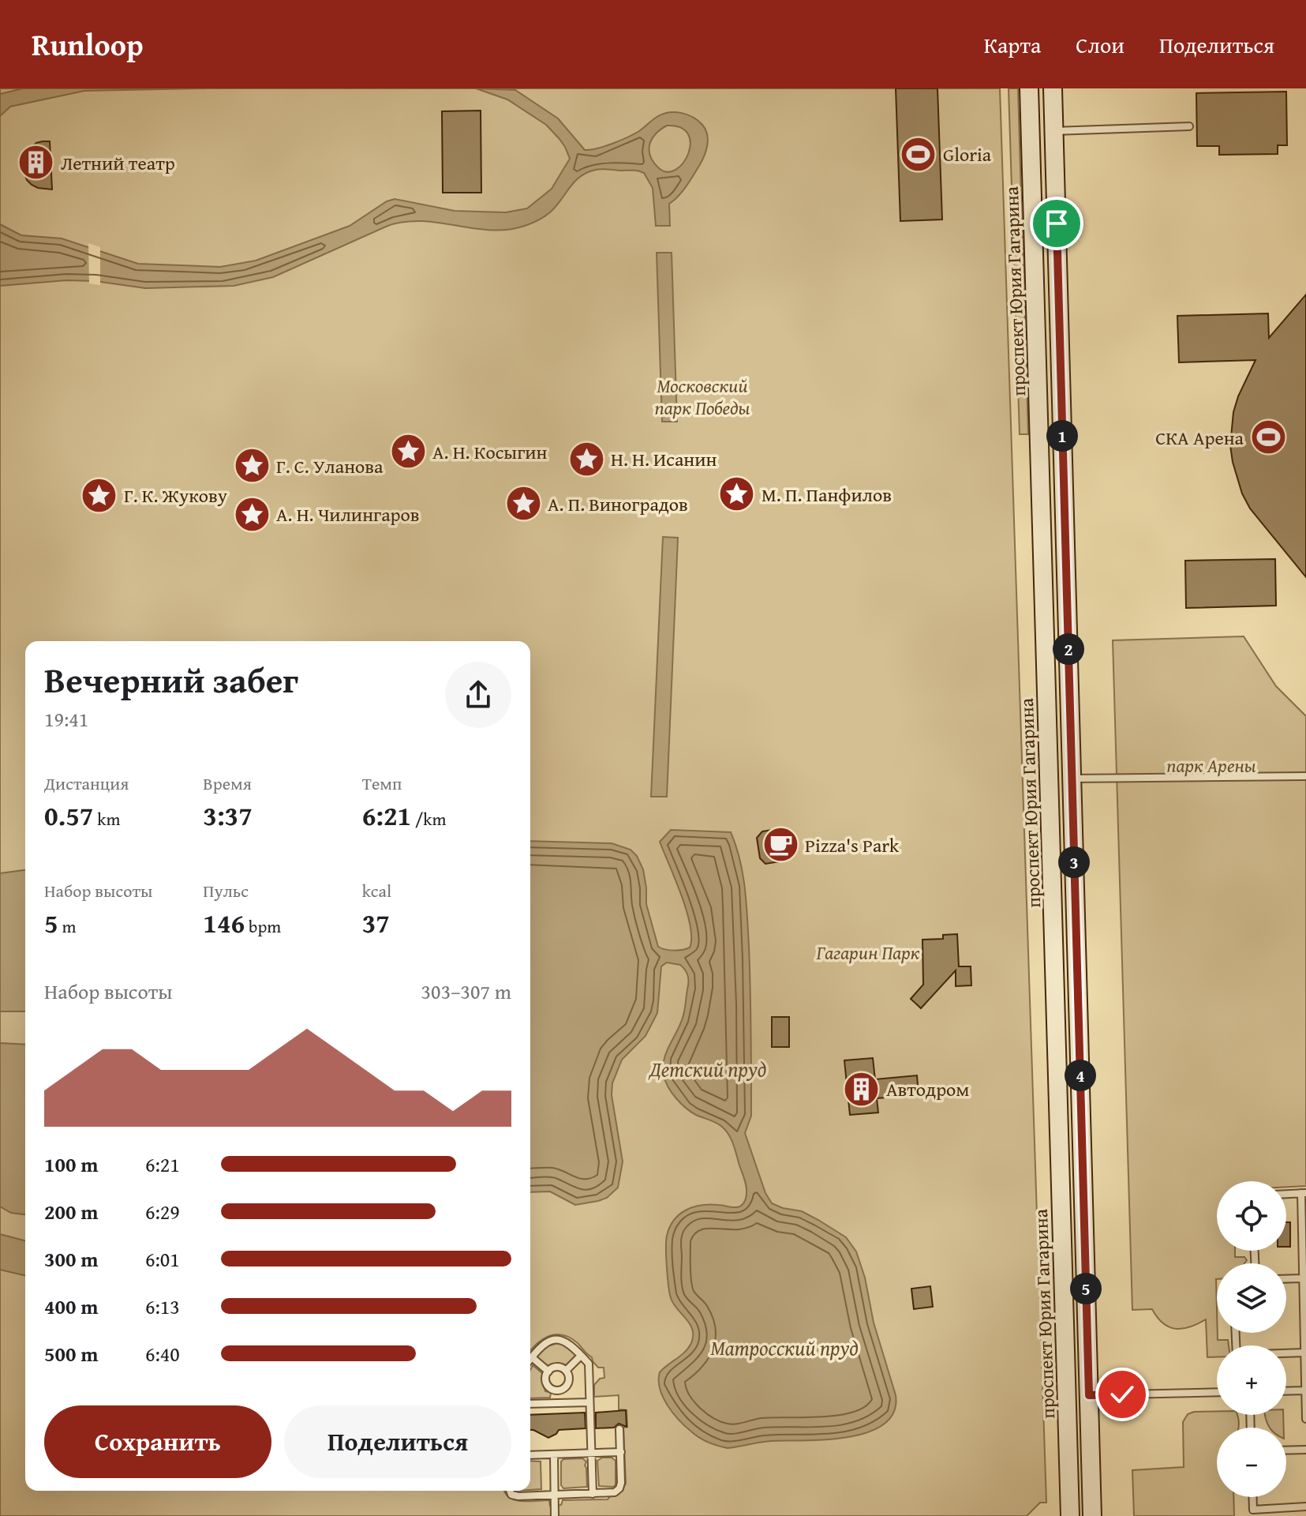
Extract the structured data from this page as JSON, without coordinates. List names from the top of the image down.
{
  "streets": {
    "main road": ["проспект Юрия Гагарина"]
  },
  "water": ["Детский пруд", "Матросский пруд"],
  "parks": ["Московский парк Победы", "парк Арены", "Гагарин Парк"],
  "places": {
    "sports": ["Gloria", "СКА Арена"],
    "building": ["Летний театр", "Автодром"],
    "place": [
      "А. Н. Косыгин",
      "Н. Н. Исанин",
      "Г. С. Уланова",
      "М. П. Панфилов",
      "Г. К. Жукову",
      "А. П. Виноградов",
      "А. Н. Чилингаров"
    ],
    "cafe": ["Pizza's Park"]
  },
  "page": {
    "header": "Runloop",
    "nav": ["Карта", "Слои", "Поделиться"],
    "pins": [
      "1",
      "2",
      "3",
      "4",
      "5"
    ],
    "heading": ["Вечерний забег", "19:41"],
    "stats": [
      ["Дистанция", "0.57 km"],
      ["Время", "3:37"],
      ["Темп", "6:21 /km"],
      ["Набор высоты", "5 m"],
      ["Пульс", "146 bpm"],
      ["kcal", "37"]
    ],
    "chart": ["Набор высоты", "303–307 m"],
    "list": [
      {
        "name": "100 m",
        "note": "6:21"
      },
      {
        "name": "200 m",
        "note": "6:29"
      },
      {
        "name": "300 m",
        "note": "6:01"
      },
      {
        "name": "400 m",
        "note": "6:13"
      },
      {
        "name": "500 m",
        "note": "6:40"
      }
    ],
    "map_buttons": ["+", "−"],
    "buttons": ["Сохранить", "Поделиться"]
  }
}
